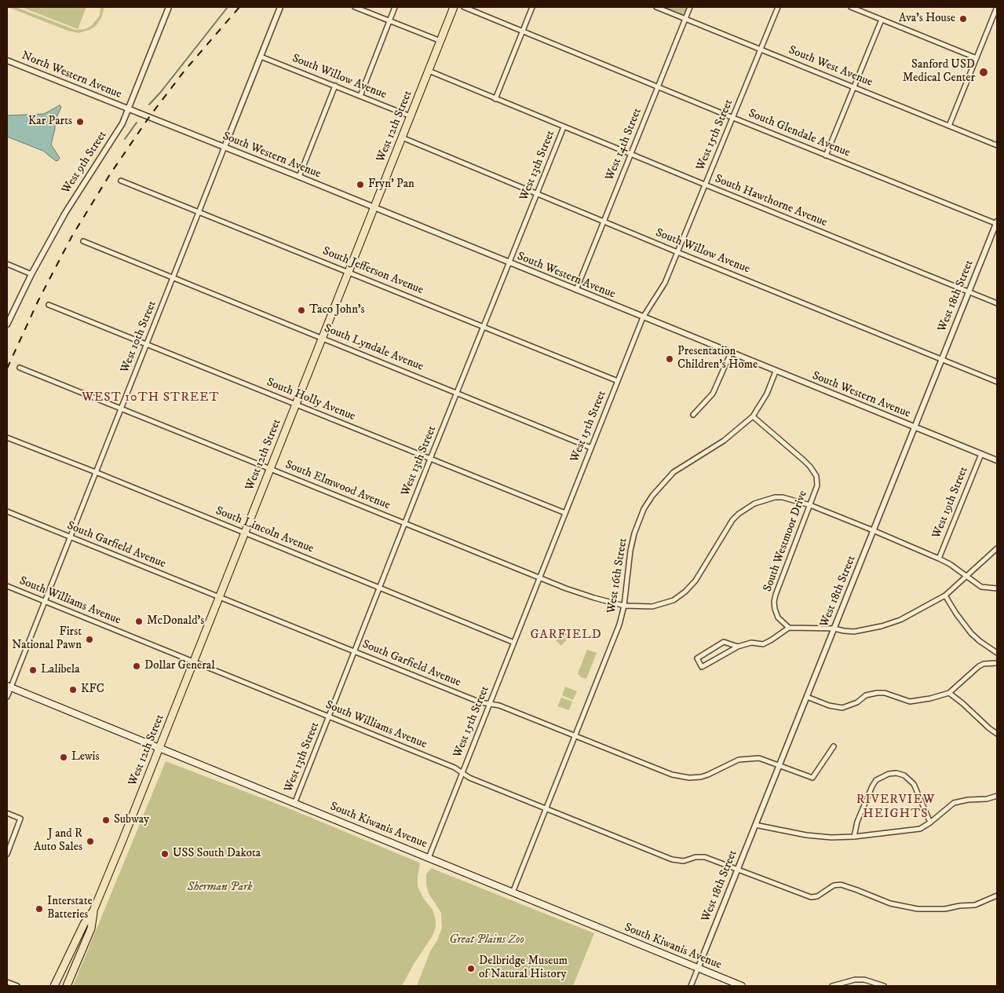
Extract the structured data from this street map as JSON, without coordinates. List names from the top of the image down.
{
  "streets": {
    "main road": ["West 12th Street", "South Kiwanis Avenue"],
    "street": [
      "South West Avenue",
      "North Western Avenue",
      "South Willow Avenue",
      "South Glendale Avenue",
      "West 15th Street",
      "West 14th Street",
      "South Western Avenue",
      "West 9th Street",
      "West 13th Street",
      "South Hawthorne Avenue",
      "South Jefferson Avenue",
      "West 18th Street",
      "West 10th Street",
      "South Lyndale Avenue",
      "South Holly Avenue",
      "South Elmwood Avenue",
      "West 19th Street",
      "South Lincoln Avenue",
      "South Westmoor Drive",
      "South Garfield Avenue",
      "West 16th Street",
      "South Williams Avenue"
    ]
  },
  "crossings": [
    ["South West Avenue", "West 15th Street"],
    ["South West Avenue", "West 14th Street"],
    ["North Western Avenue", "South Western Avenue"],
    ["North Western Avenue", "West 9th Street"],
    ["South Willow Avenue", "West 12th Street"],
    ["South Willow Avenue", "West 15th Street"],
    ["South Willow Avenue", "West 14th Street"],
    ["South Willow Avenue", "West 13th Street"],
    ["South Willow Avenue", "West 18th Street"],
    ["South Willow Avenue", "West 10th Street"],
    ["West 12th Street", "South Western Avenue"],
    ["West 12th Street", "South Hawthorne Avenue"],
    ["West 12th Street", "South Jefferson Avenue"],
    ["West 12th Street", "South Lyndale Avenue"],
    ["West 12th Street", "South Holly Avenue"],
    ["West 12th Street", "South Elmwood Avenue"],
    ["West 12th Street", "South Lincoln Avenue"],
    ["West 12th Street", "South Garfield Avenue"],
    ["West 12th Street", "South Williams Avenue"],
    ["West 12th Street", "South Kiwanis Avenue"],
    ["South Glendale Avenue", "West 15th Street"],
    ["South Glendale Avenue", "West 14th Street"],
    ["South Glendale Avenue", "West 18th Street"],
    ["West 15th Street", "South Western Avenue"],
    ["West 15th Street", "South Hawthorne Avenue"],
    ["West 15th Street", "South Jefferson Avenue"],
    ["West 15th Street", "South Lyndale Avenue"],
    ["West 15th Street", "South Holly Avenue"],
    ["West 15th Street", "South Elmwood Avenue"],
    ["West 15th Street", "South Lincoln Avenue"],
    ["West 15th Street", "South Garfield Avenue"],
    ["West 15th Street", "South Williams Avenue"],
    ["West 15th Street", "South Kiwanis Avenue"],
    ["West 14th Street", "South Western Avenue"],
    ["West 14th Street", "South Hawthorne Avenue"],
    ["South Western Avenue", "West 9th Street"],
    ["South Western Avenue", "West 13th Street"],
    ["South Western Avenue", "West 18th Street"],
    ["South Western Avenue", "West 10th Street"],
    ["South Western Avenue", "West 19th Street"],
    ["South Western Avenue", "West 16th Street"],
    ["West 13th Street", "South Hawthorne Avenue"],
    ["West 13th Street", "South Jefferson Avenue"],
    ["West 13th Street", "South Lyndale Avenue"],
    ["West 13th Street", "South Holly Avenue"],
    ["West 13th Street", "South Elmwood Avenue"],
    ["West 13th Street", "South Lincoln Avenue"],
    ["West 13th Street", "South Garfield Avenue"],
    ["West 13th Street", "South Williams Avenue"],
    ["West 13th Street", "South Kiwanis Avenue"],
    ["South Hawthorne Avenue", "West 18th Street"],
    ["South Jefferson Avenue", "West 10th Street"],
    ["West 18th Street", "South Elmwood Avenue"],
    ["West 18th Street", "South Garfield Avenue"],
    ["West 18th Street", "South Williams Avenue"],
    ["West 18th Street", "South Kiwanis Avenue"],
    ["West 10th Street", "South Lyndale Avenue"],
    ["West 10th Street", "South Holly Avenue"],
    ["West 10th Street", "South Elmwood Avenue"],
    ["West 10th Street", "South Lincoln Avenue"],
    ["West 10th Street", "South Garfield Avenue"],
    ["West 10th Street", "South Williams Avenue"],
    ["West 10th Street", "South Kiwanis Avenue"],
    ["South Elmwood Avenue", "South Westmoor Drive"],
    ["South Elmwood Avenue", "West 16th Street"],
    ["South Westmoor Drive", "West 16th Street"],
    ["South Garfield Avenue", "West 16th Street"],
    ["West 16th Street", "South Williams Avenue"],
    ["West 16th Street", "South Kiwanis Avenue"]
  ],
  "districts": ["WEST 10TH STREET", "GARFIELD", "RIVERVIEW HEIGHTS"],
  "parks": ["Sherman Park", "Great Plains Zoo"],
  "places": [
    "Ava's House",
    "Sanford USD Medical Center",
    "Kar Parts",
    "Fryn' Pan",
    "Taco John's",
    "Presentation Children's Home",
    "McDonald's",
    "First National Pawn",
    "Dollar General",
    "Lalibela",
    "KFC",
    "Lewis",
    "Subway",
    "J and R Auto Sales",
    "USS South Dakota",
    "Interstate Batteries",
    "Delbridge Museum of Natural History"
  ]
}
